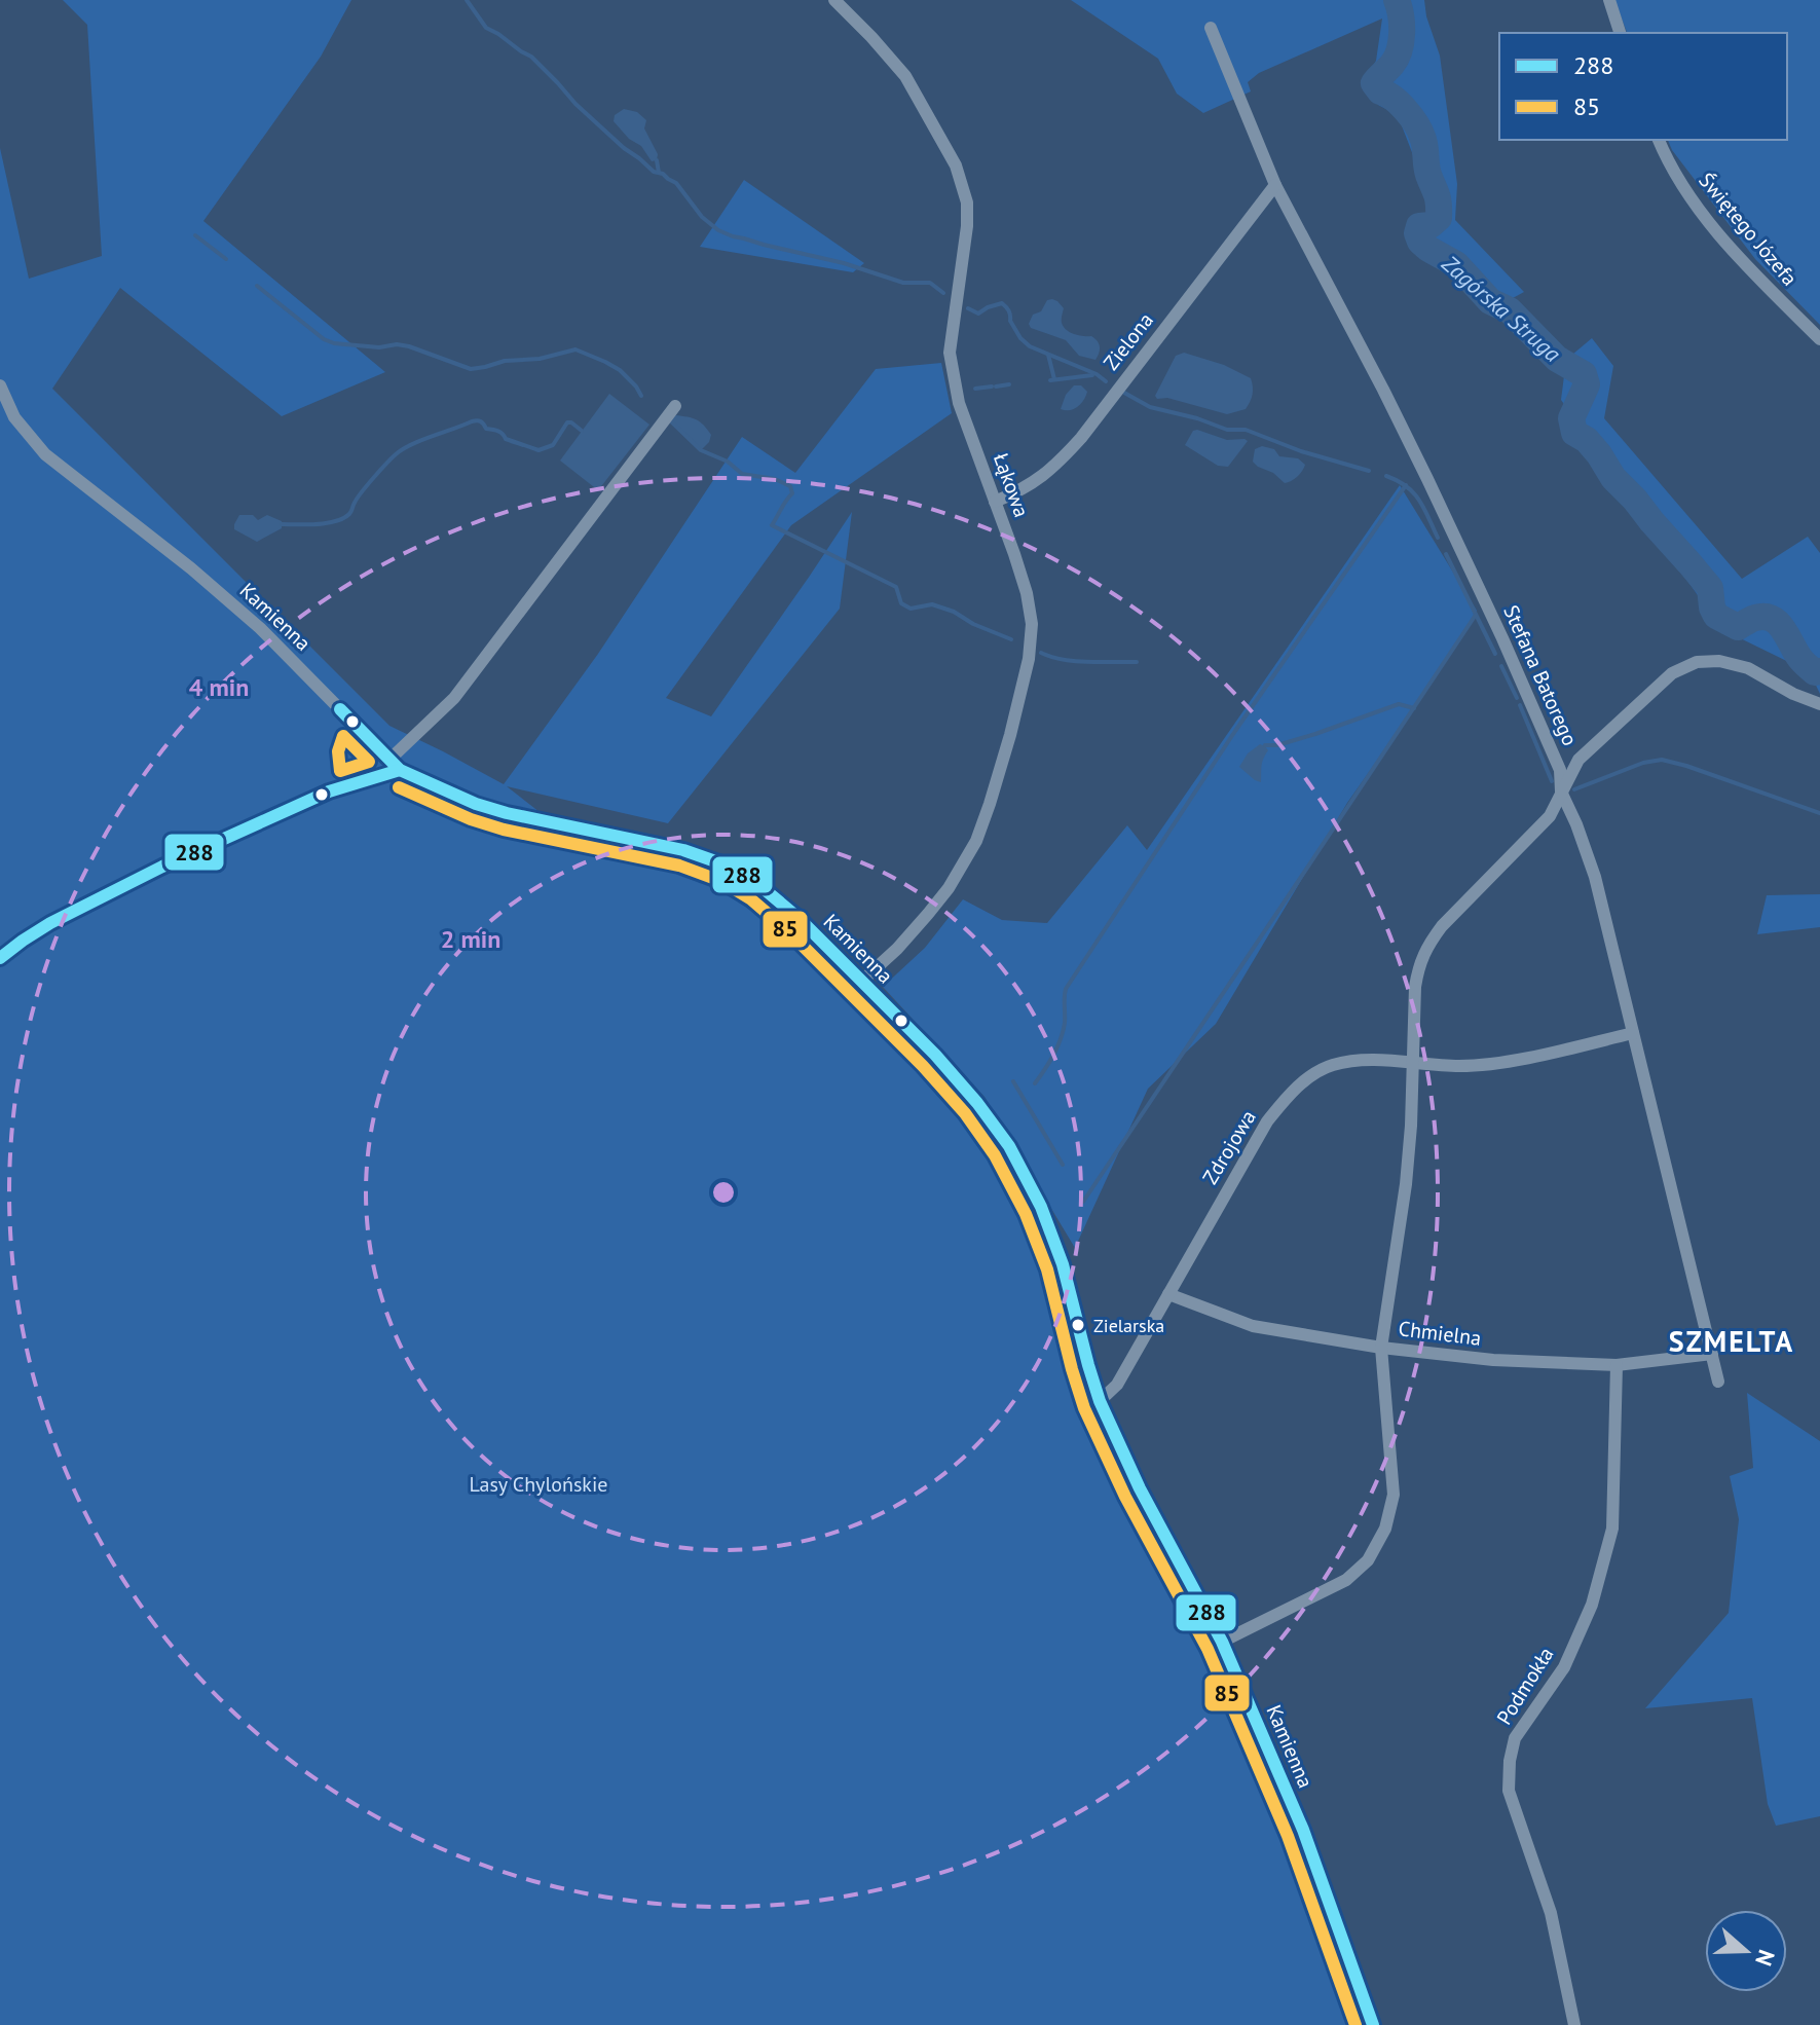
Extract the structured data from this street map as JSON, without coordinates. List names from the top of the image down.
{
  "streets": {
    "street": [
      "Świętego Józefa",
      "Zielona",
      "Łąkowa",
      "Kamienna",
      "Stefana Batorego",
      "Zdrojowa",
      "Chmielna",
      "Podmokła"
    ]
  },
  "crossings": [
    ["Zielona", "Łąkowa"],
    ["Zielona", "Stefana Batorego"],
    ["Łąkowa", "Kamienna"],
    ["Kamienna", "Zdrojowa"],
    ["Stefana Batorego", "Zdrojowa"],
    ["Stefana Batorego", "Chmielna"],
    ["Zdrojowa", "Chmielna"],
    ["Chmielna", "Podmokła"]
  ],
  "districts": ["SZMELTA"],
  "water": ["Zagórska Struga"],
  "parks": ["Lasy Chylońskie"],
  "places": ["Zielarska"],
  "lines": ["transit line 288", "transit line 85"],
  "legend": ["288", "85"],
  "north": "right",
  "rings": ["4 min", "2 min"]
}
